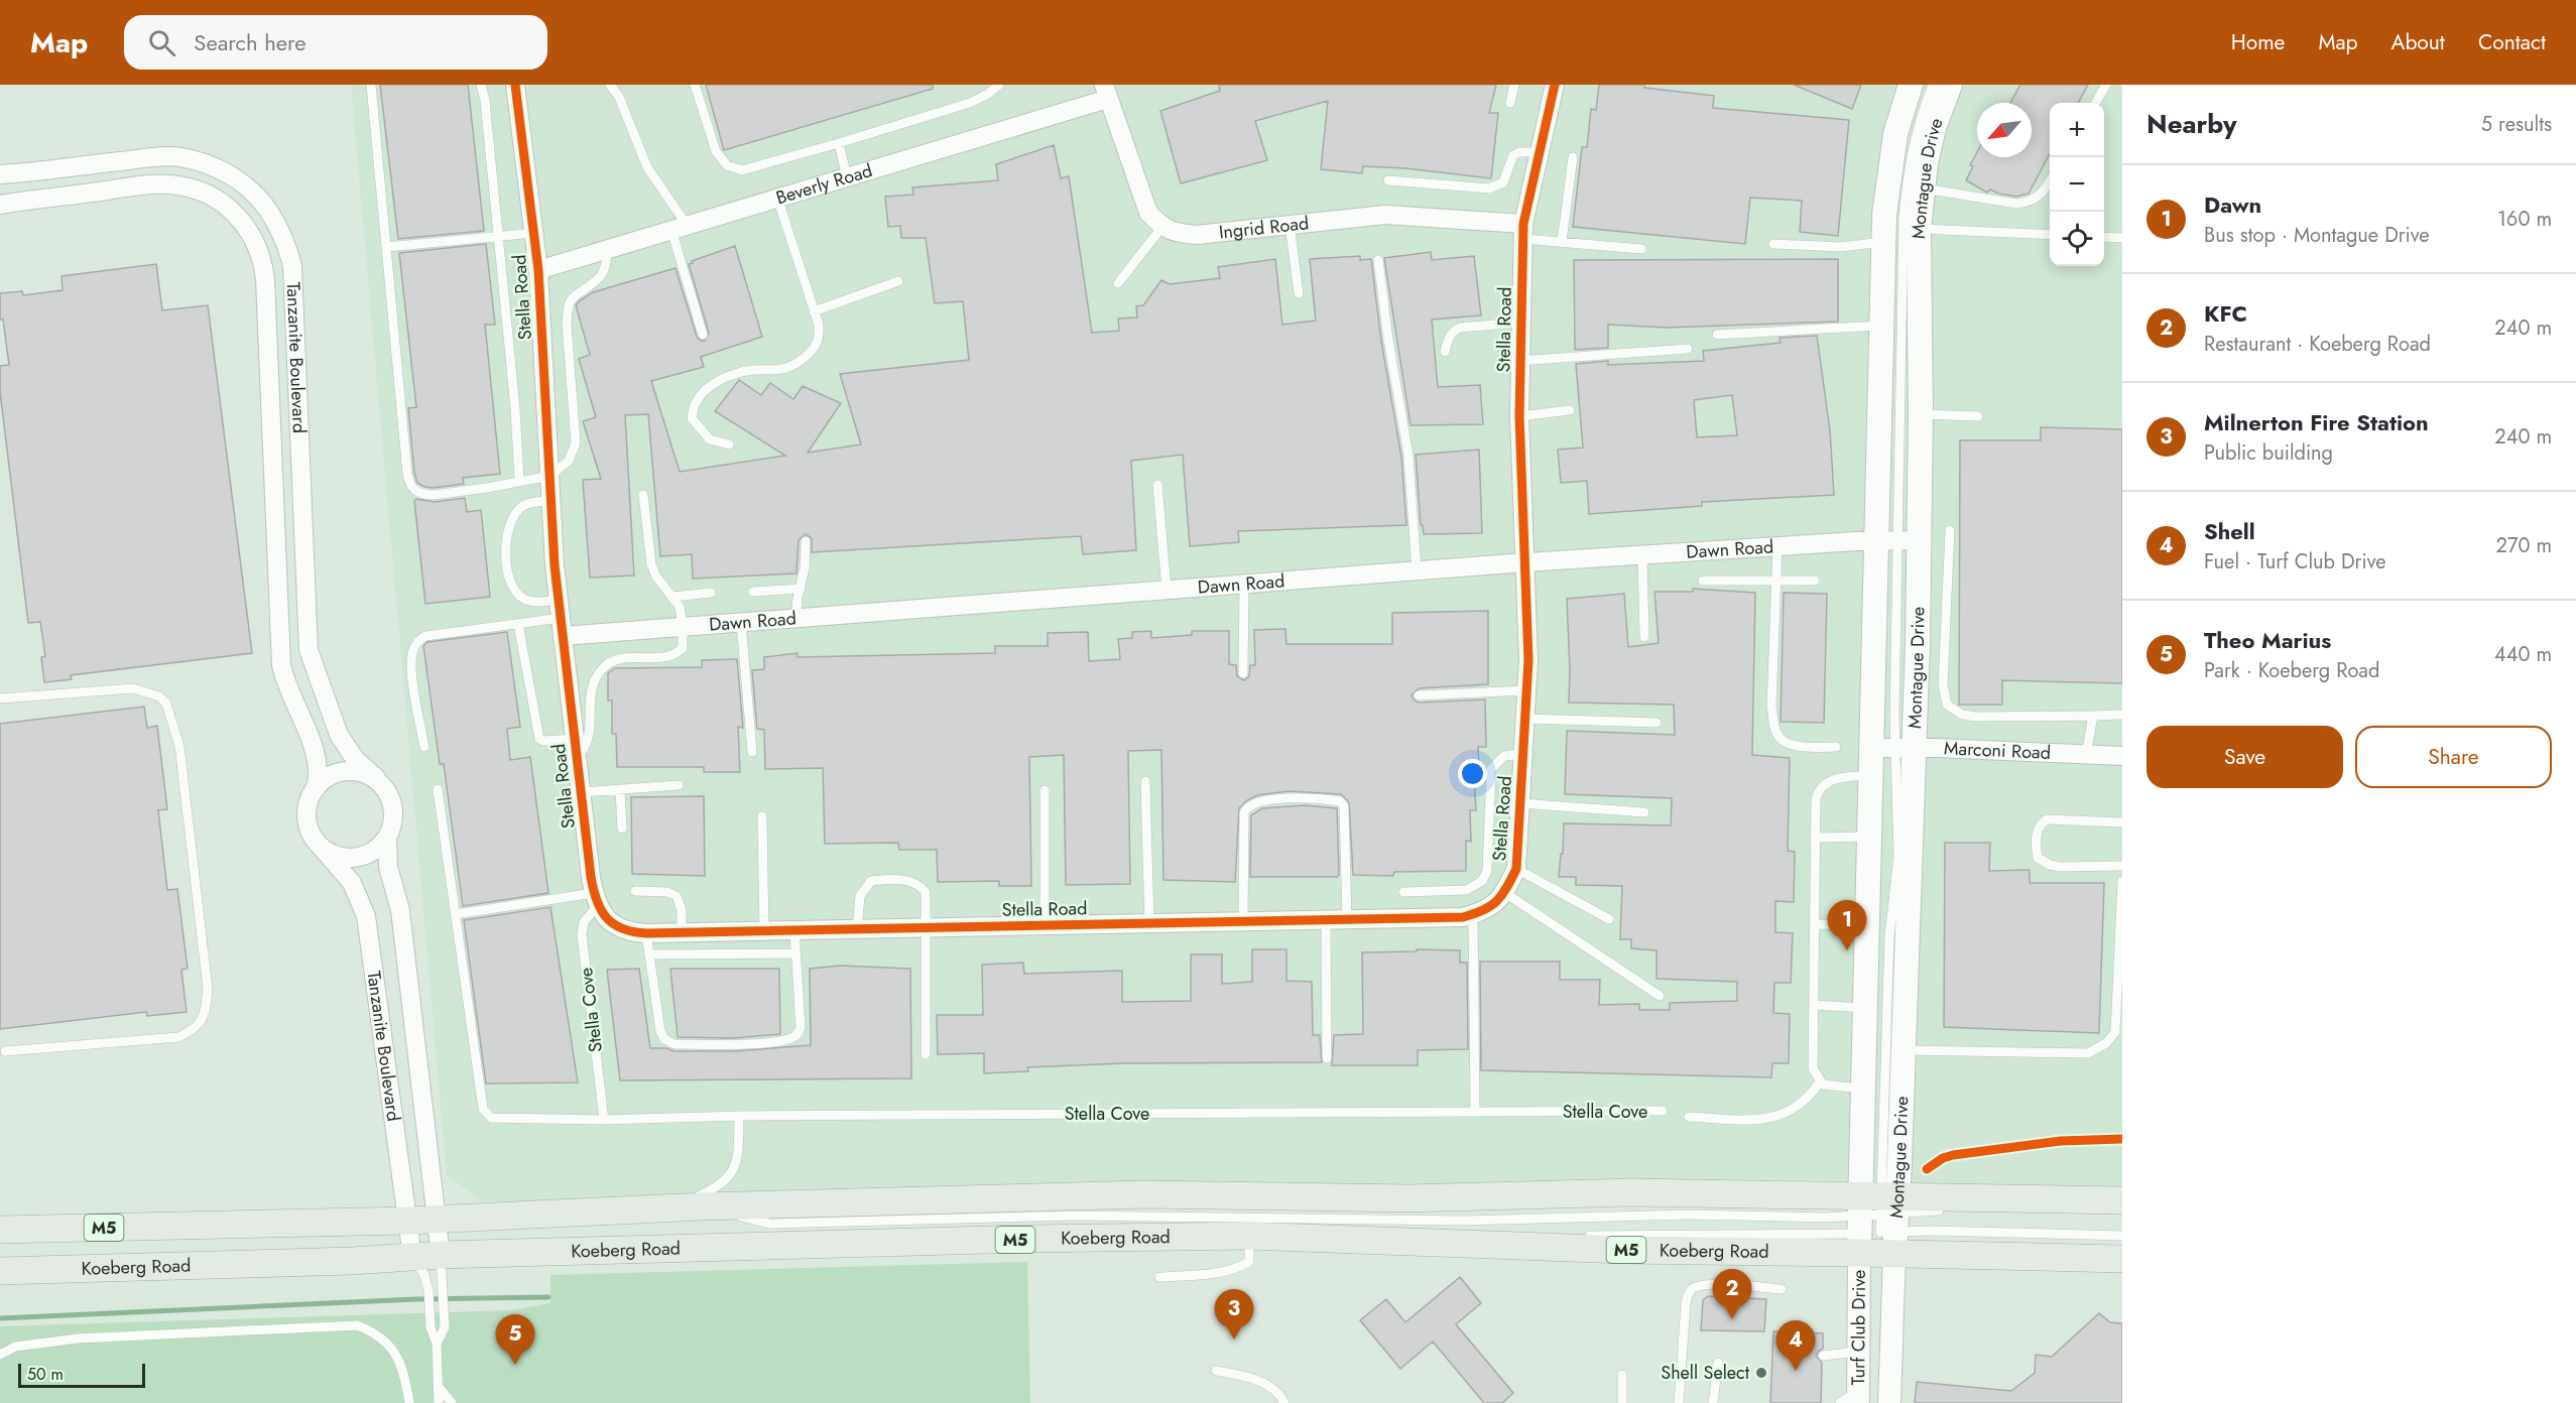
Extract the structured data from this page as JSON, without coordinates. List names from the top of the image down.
{
  "streets": {
    "main road": ["Montague Drive", "M5", "Koeberg Road"],
    "street": [
      "Beverly Road",
      "Ingrid Road",
      "Stella Road",
      "Tanzanite Boulevard",
      "Dawn Road",
      "Marconi Road",
      "Turf Club Drive"
    ],
    "lane": ["Stella Cove"]
  },
  "crossings": [
    ["Montague Drive", "Dawn Road"],
    ["Montague Drive", "Marconi Road"],
    ["Montague Drive", "Koeberg Road"],
    ["Montague Drive", "Turf Club Drive"],
    ["Beverly Road", "Stella Road"],
    ["Ingrid Road", "Stella Road"],
    ["Stella Road", "Dawn Road"],
    ["Stella Road", "Stella Cove"],
    ["Tanzanite Boulevard", "Koeberg Road"],
    ["Koeberg Road", "Turf Club Drive"]
  ],
  "places": ["Shell Select"],
  "scale_bar": "50 m",
  "north": "bottom left",
  "page": {
    "header": "Map",
    "search": "Search here",
    "nav": [
      "Home",
      "Map",
      "About",
      "Contact"
    ],
    "heading": ["Nearby", "5 results"],
    "map_buttons": ["+", "−"],
    "list": [
      {
        "mark": "1",
        "name": "Dawn",
        "note": "Bus stop · Montague Drive",
        "value": "160 m"
      },
      {
        "mark": "2",
        "name": "KFC",
        "note": "Restaurant · Koeberg Road",
        "value": "240 m"
      },
      {
        "mark": "3",
        "name": "Milnerton Fire Station",
        "note": "Public building",
        "value": "240 m"
      },
      {
        "mark": "4",
        "name": "Shell",
        "note": "Fuel · Turf Club Drive",
        "value": "270 m"
      },
      {
        "mark": "5",
        "name": "Theo Marius",
        "note": "Park · Koeberg Road",
        "value": "440 m"
      }
    ],
    "buttons": ["Save", "Share"],
    "pins": [
      "1",
      "2",
      "3",
      "5",
      "4"
    ],
    "scale": "50 m"
  }
}
